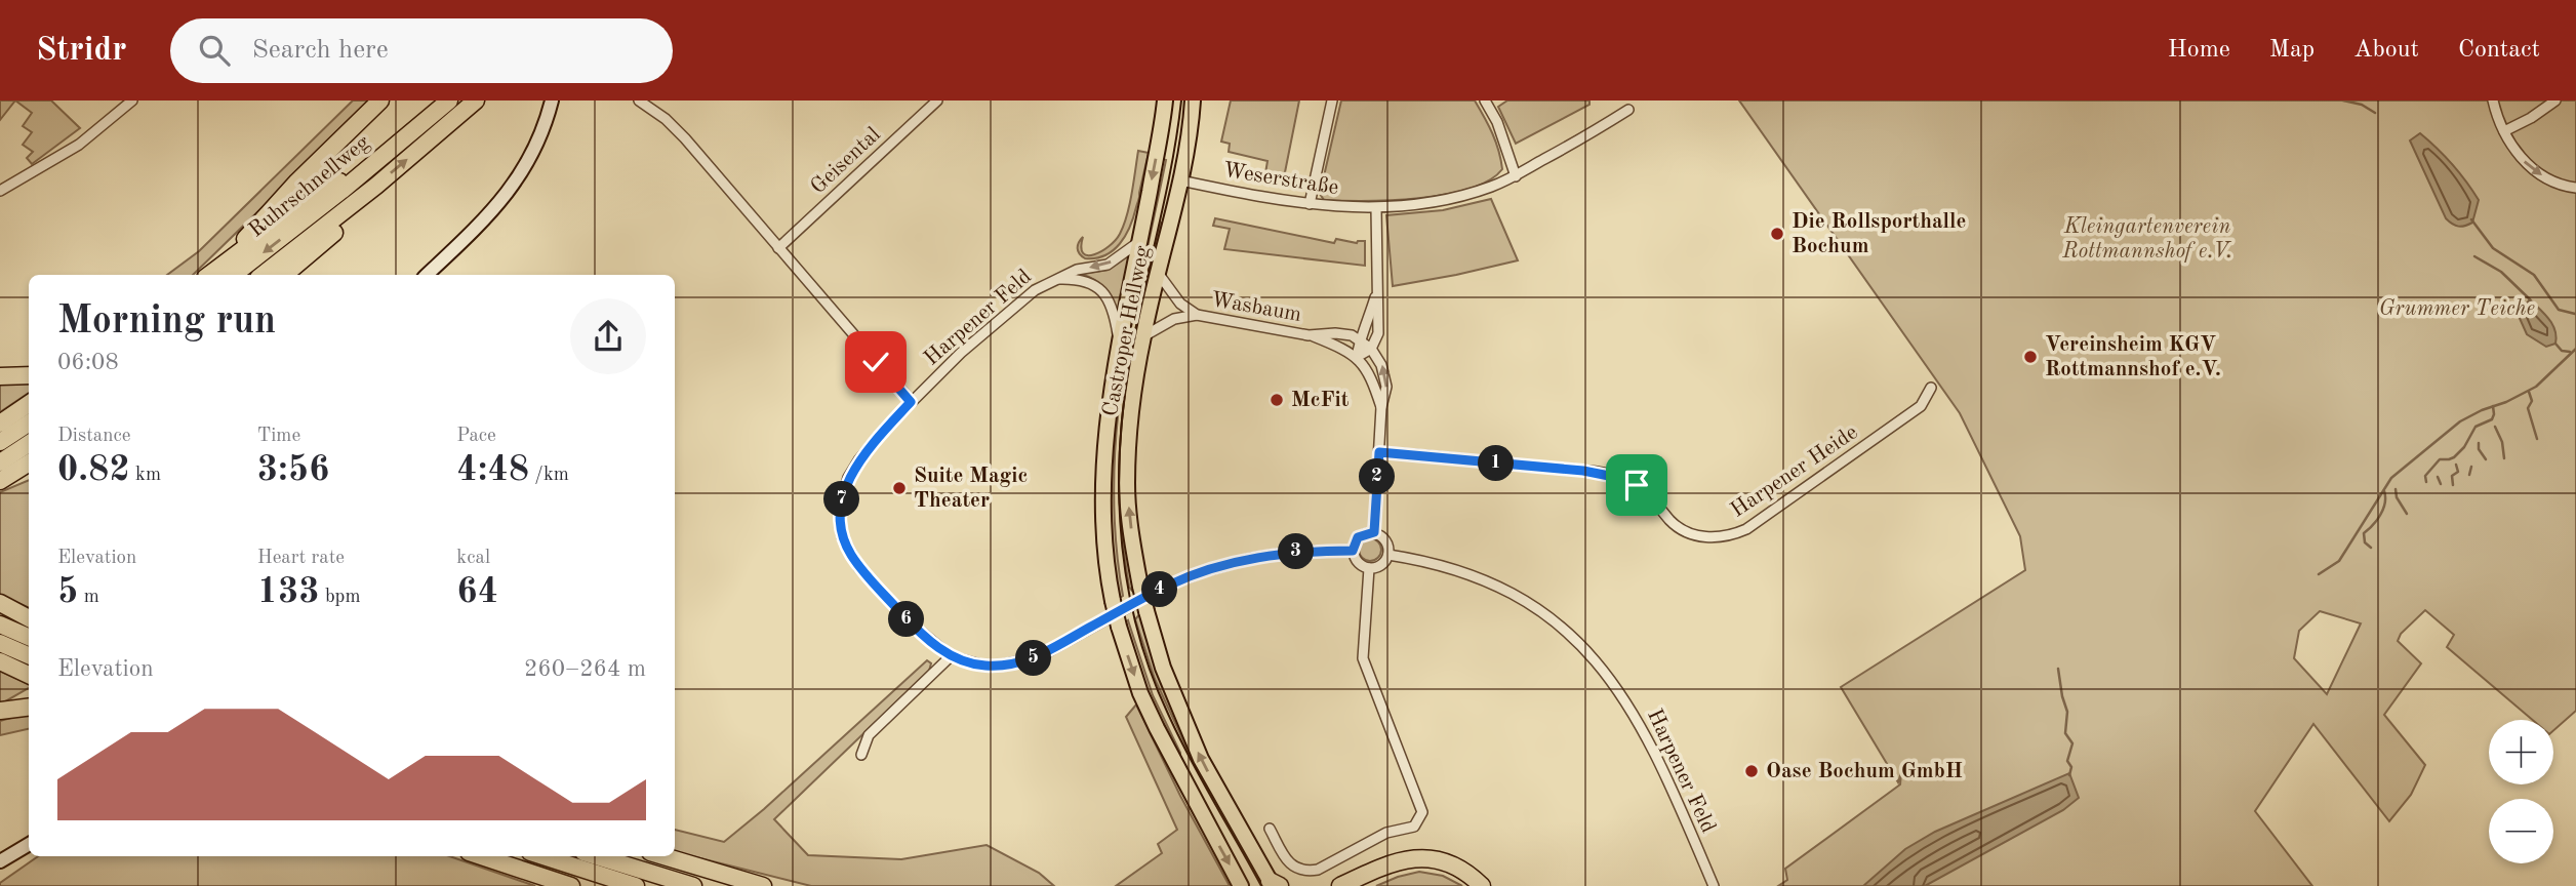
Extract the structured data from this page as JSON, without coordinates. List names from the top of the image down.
{
  "streets": {
    "highway": ["Ruhrschnellweg"],
    "main road": ["Castroper Hellweg"],
    "street": [
      "Geisental",
      "Weserstraße",
      "Wasbaum",
      "Harpener Feld",
      "Harpener Heide"
    ]
  },
  "crossings": [
    ["Weserstraße", "Castroper Hellweg"],
    ["Wasbaum", "Castroper Hellweg"],
    ["Harpener Feld", "Castroper Hellweg"]
  ],
  "parks": ["Kleingartenverein Rottmannshof e.V.", "Grummer Teiche"],
  "places": [
    "Die Rollsporthalle Bochum",
    "Vereinsheim KGV Rottmannshof e.V.",
    "McFit",
    "Suite Magic Theater",
    "Oase Bochum GmbH"
  ],
  "page": {
    "header": "Stridr",
    "search": "Search here",
    "nav": [
      "Home",
      "Map",
      "About",
      "Contact"
    ],
    "heading": ["Morning run", "06:08"],
    "stats": [
      ["Distance", "0.82 km"],
      ["Time", "3:56"],
      ["Pace", "4:48 /km"],
      ["Elevation", "5 m"],
      ["Heart rate", "133 bpm"],
      ["kcal", "64"]
    ],
    "pins": [
      "1",
      "2",
      "7",
      "3",
      "4",
      "6",
      "5"
    ],
    "chart": ["Elevation", "260–264 m"],
    "map_buttons": ["+", "−"]
  }
}
